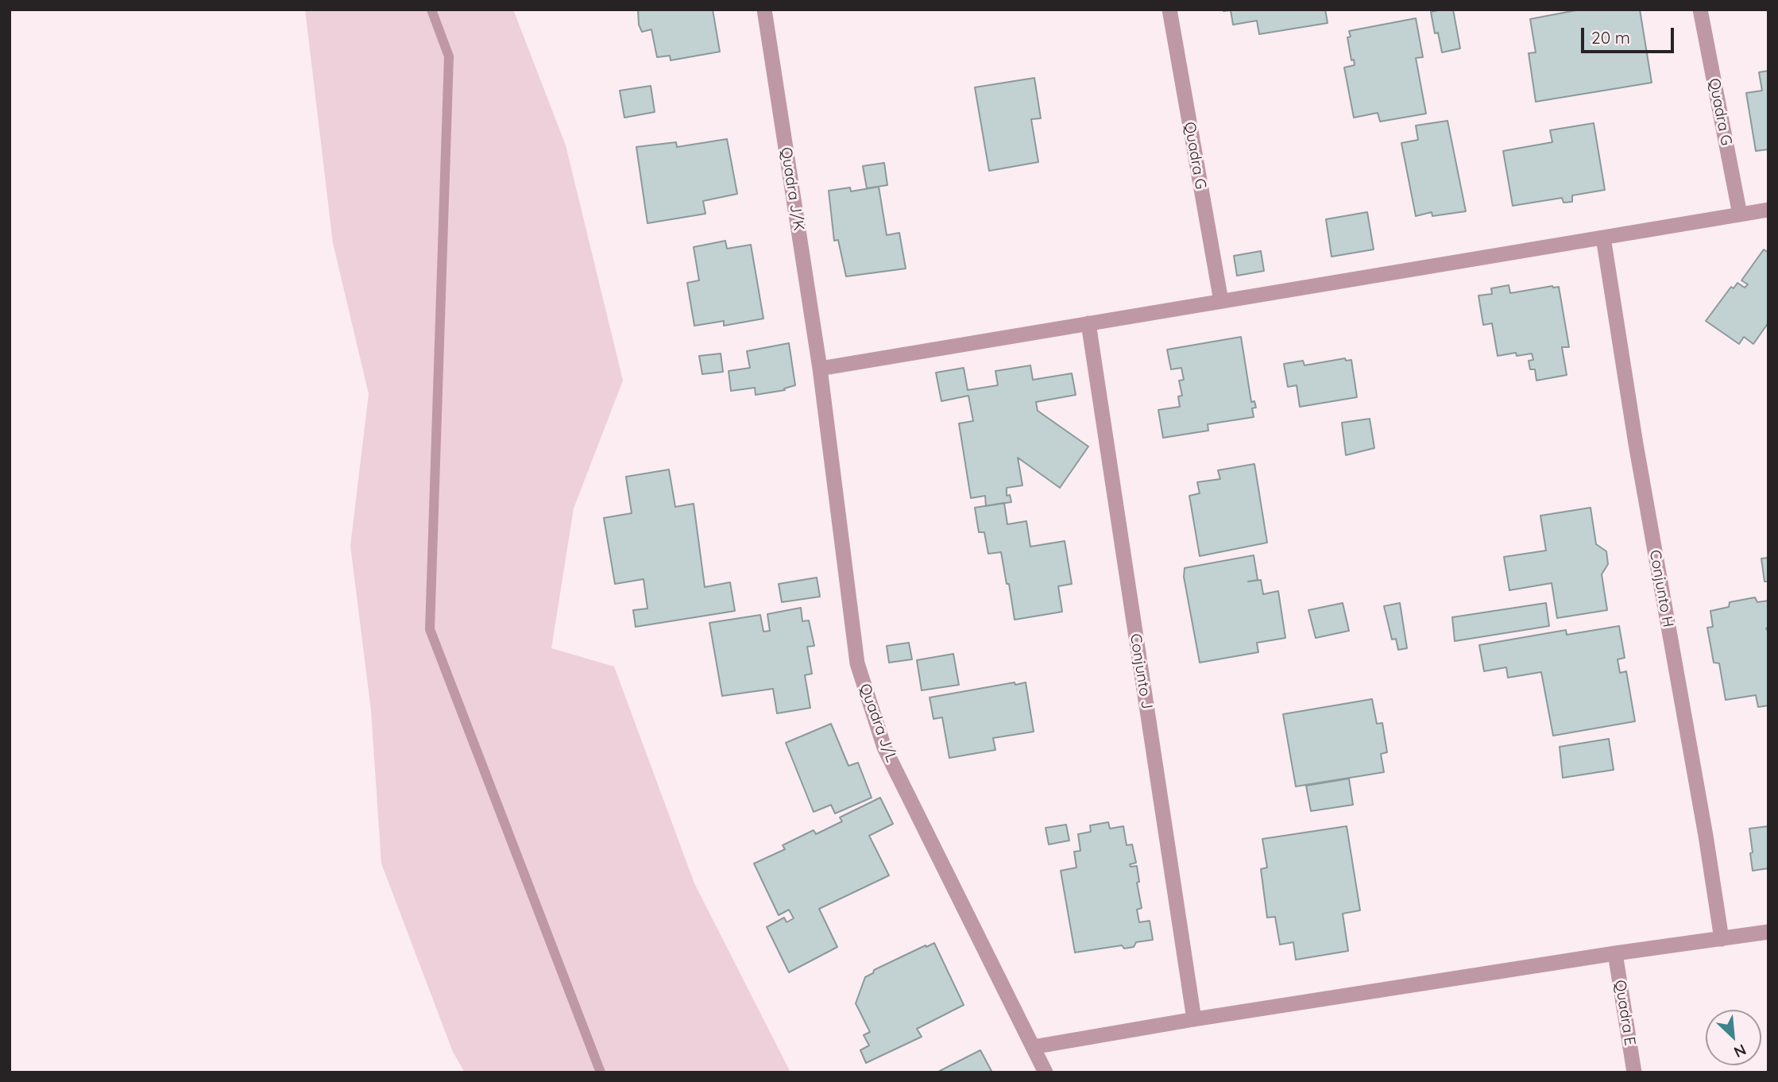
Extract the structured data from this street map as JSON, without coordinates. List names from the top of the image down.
{
  "streets": {
    "street": [
      "Quadra G",
      "Quadra J/K",
      "Conjunto H",
      "Conjunto J",
      "Quadra J/L",
      "Quadra E"
    ]
  },
  "crossings": [
    ["Quadra J/K", "Quadra J/L"]
  ],
  "scale_bar": "20 m",
  "north": "bottom right"
}
